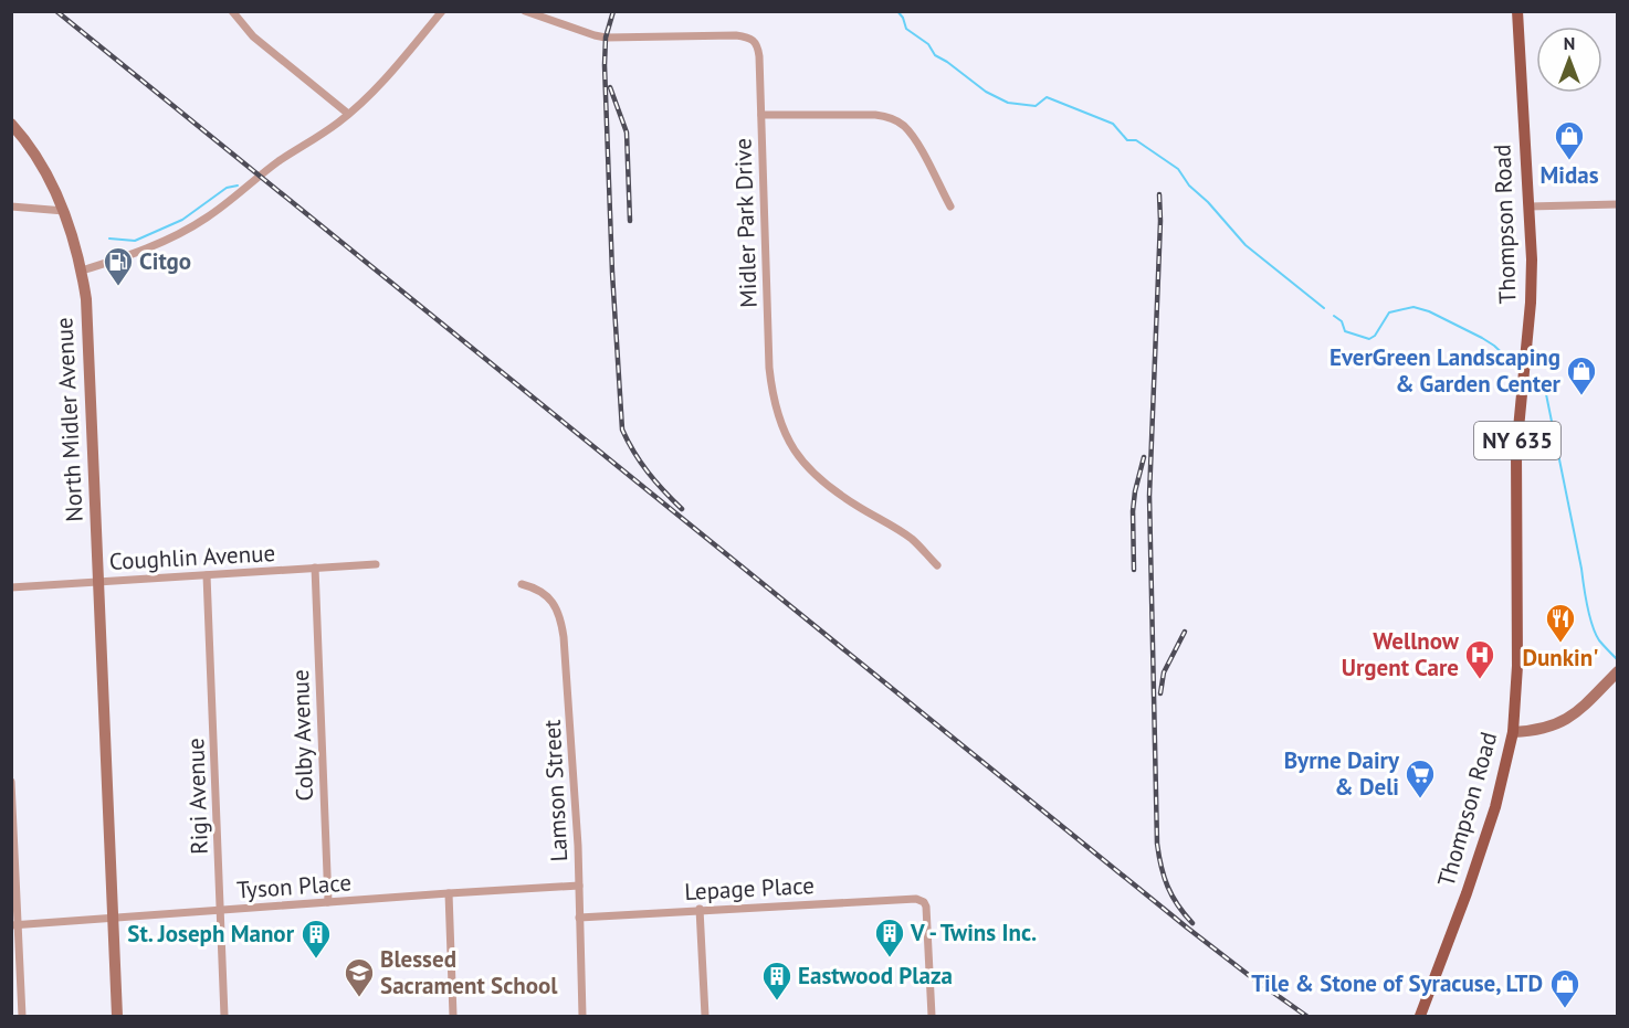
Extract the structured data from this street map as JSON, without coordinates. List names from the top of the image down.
{
  "streets": {
    "main road": ["Thompson Road", "North Midler Avenue", "NY 635"],
    "street": [
      "Midler Park Drive",
      "Coughlin Avenue",
      "Colby Avenue",
      "Lamson Street",
      "Rigi Avenue",
      "Tyson Place",
      "Lepage Place"
    ]
  },
  "crossings": [
    ["North Midler Avenue", "Coughlin Avenue"],
    ["North Midler Avenue", "Tyson Place"],
    ["Coughlin Avenue", "Colby Avenue"],
    ["Coughlin Avenue", "Rigi Avenue"],
    ["Colby Avenue", "Tyson Place"],
    ["Lamson Street", "Tyson Place"],
    ["Lamson Street", "Lepage Place"],
    ["Rigi Avenue", "Tyson Place"]
  ],
  "places": {
    "shop": ["Midas", "EverGreen Landscaping & Garden Center", "Tile & Stone of Syracuse, LTD"],
    "fuel station": ["Citgo"],
    "restaurant": ["Dunkin'"],
    "hospital": ["Wellnow Urgent Care"],
    "supermarket": ["Byrne Dairy & Deli"],
    "building": ["V - Twins Inc.", "St. Joseph Manor", "Eastwood Plaza"],
    "school or university": ["Blessed Sacrament School"]
  },
  "north": "top"
}
